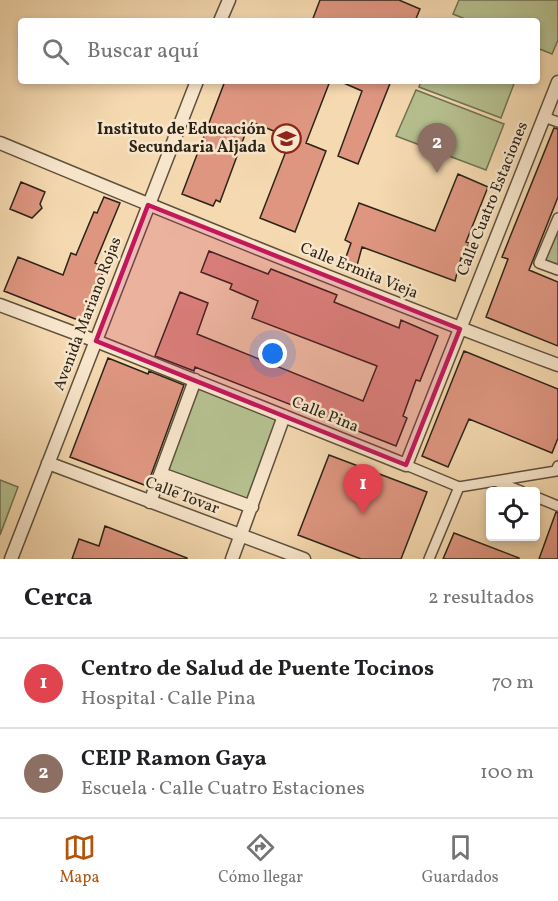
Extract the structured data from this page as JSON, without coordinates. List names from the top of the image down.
{
  "streets": {
    "street": [
      "Calle Cuatro Estaciones",
      "Calle Ermita Vieja",
      "Avenida Mariano Rojas",
      "Calle Pina",
      "Calle Tovar"
    ]
  },
  "crossings": [
    ["Calle Cuatro Estaciones", "Calle Ermita Vieja"],
    ["Calle Ermita Vieja", "Avenida Mariano Rojas"],
    ["Avenida Mariano Rojas", "Calle Pina"],
    ["Avenida Mariano Rojas", "Calle Tovar"]
  ],
  "places": {
    "school or university": ["Instituto de Educación Secundaria Aljada"]
  },
  "page": {
    "search": "Buscar aquí",
    "pins": ["2", "1"],
    "heading": ["Cerca", "2 resultados"],
    "list": [
      {
        "mark": "1",
        "name": "Centro de Salud de Puente Tocinos",
        "note": "Hospital · Calle Pina",
        "value": "70 m"
      },
      {
        "mark": "2",
        "name": "CEIP Ramon Gaya",
        "note": "Escuela · Calle Cuatro Estaciones",
        "value": "100 m"
      }
    ],
    "nav": ["Mapa", "Cómo llegar", "Guardados"]
  }
}
